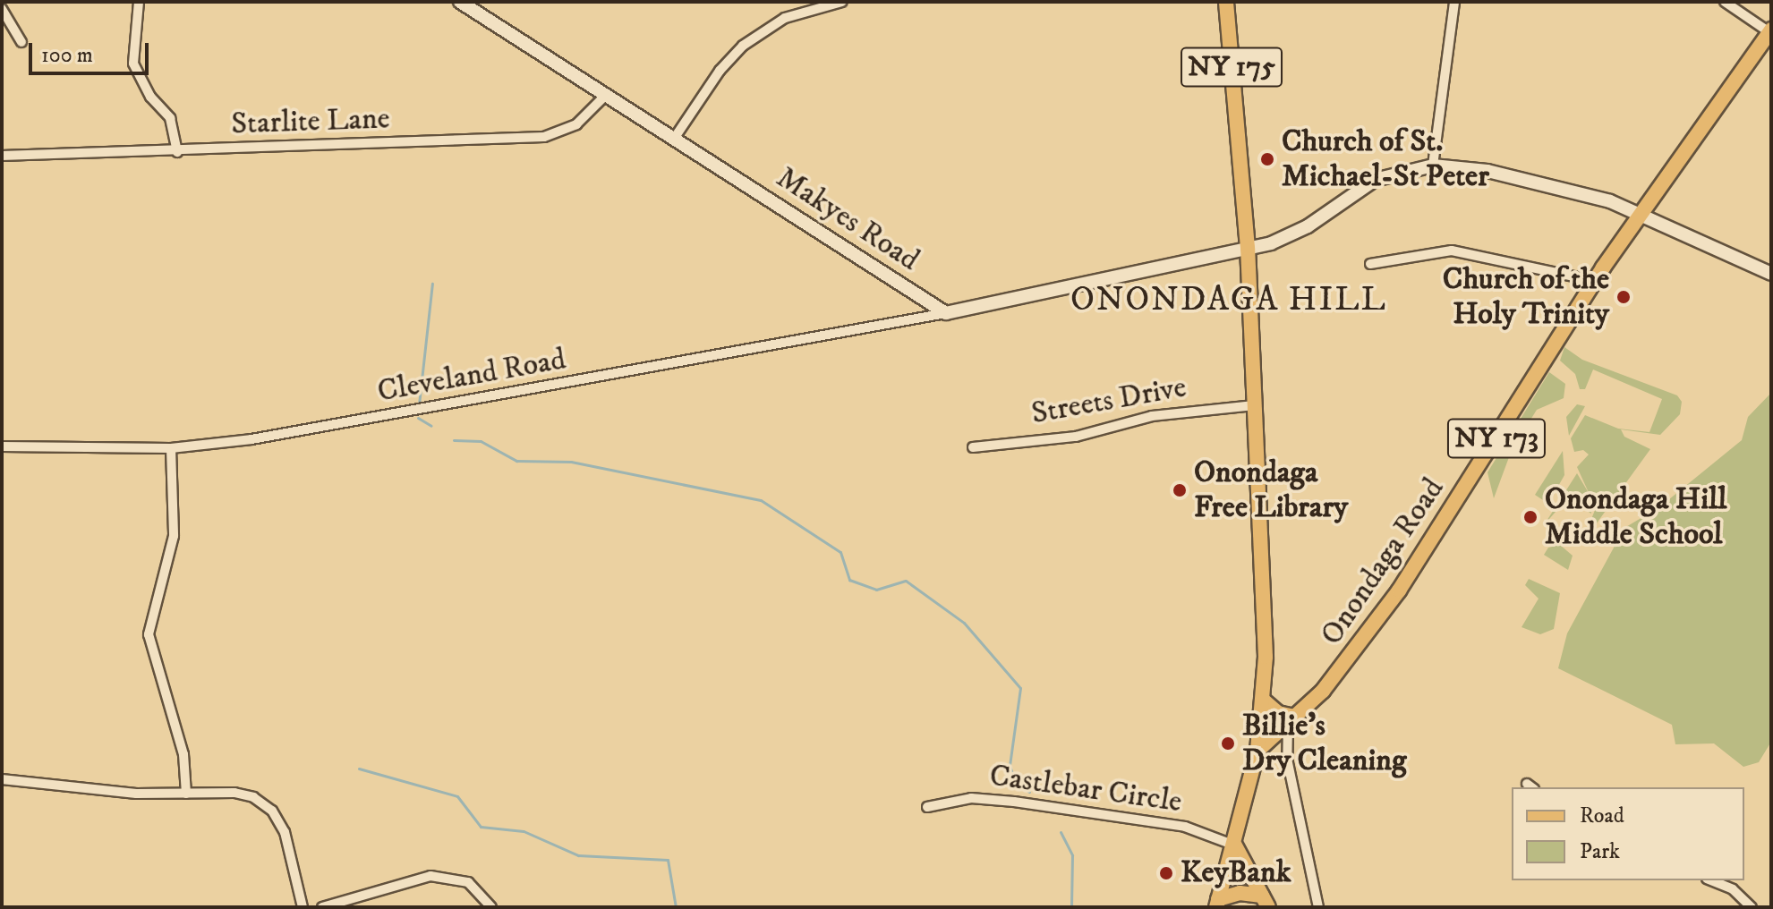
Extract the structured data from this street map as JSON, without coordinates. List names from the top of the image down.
{
  "streets": {
    "main road": ["NY 175", "NY 173", "Onondaga Road"],
    "street": [
      "Starlite Lane",
      "Makyes Road",
      "Cleveland Road",
      "Streets Drive",
      "Castlebar Circle"
    ]
  },
  "crossings": [
    ["NY 175", "Streets Drive"],
    ["NY 175", "Onondaga Road"],
    ["Starlite Lane", "Makyes Road"],
    ["Makyes Road", "Cleveland Road"]
  ],
  "districts": ["ONONDAGA HILL"],
  "places": [
    "Church of St. Michael-St Peter",
    "Church of the Holy Trinity",
    "Onondaga Free Library",
    "Onondaga Hill Middle School",
    "Billie's Dry Cleaning",
    "KeyBank"
  ],
  "legend": ["Road", "Park"],
  "scale_bar": "100 m"
}
